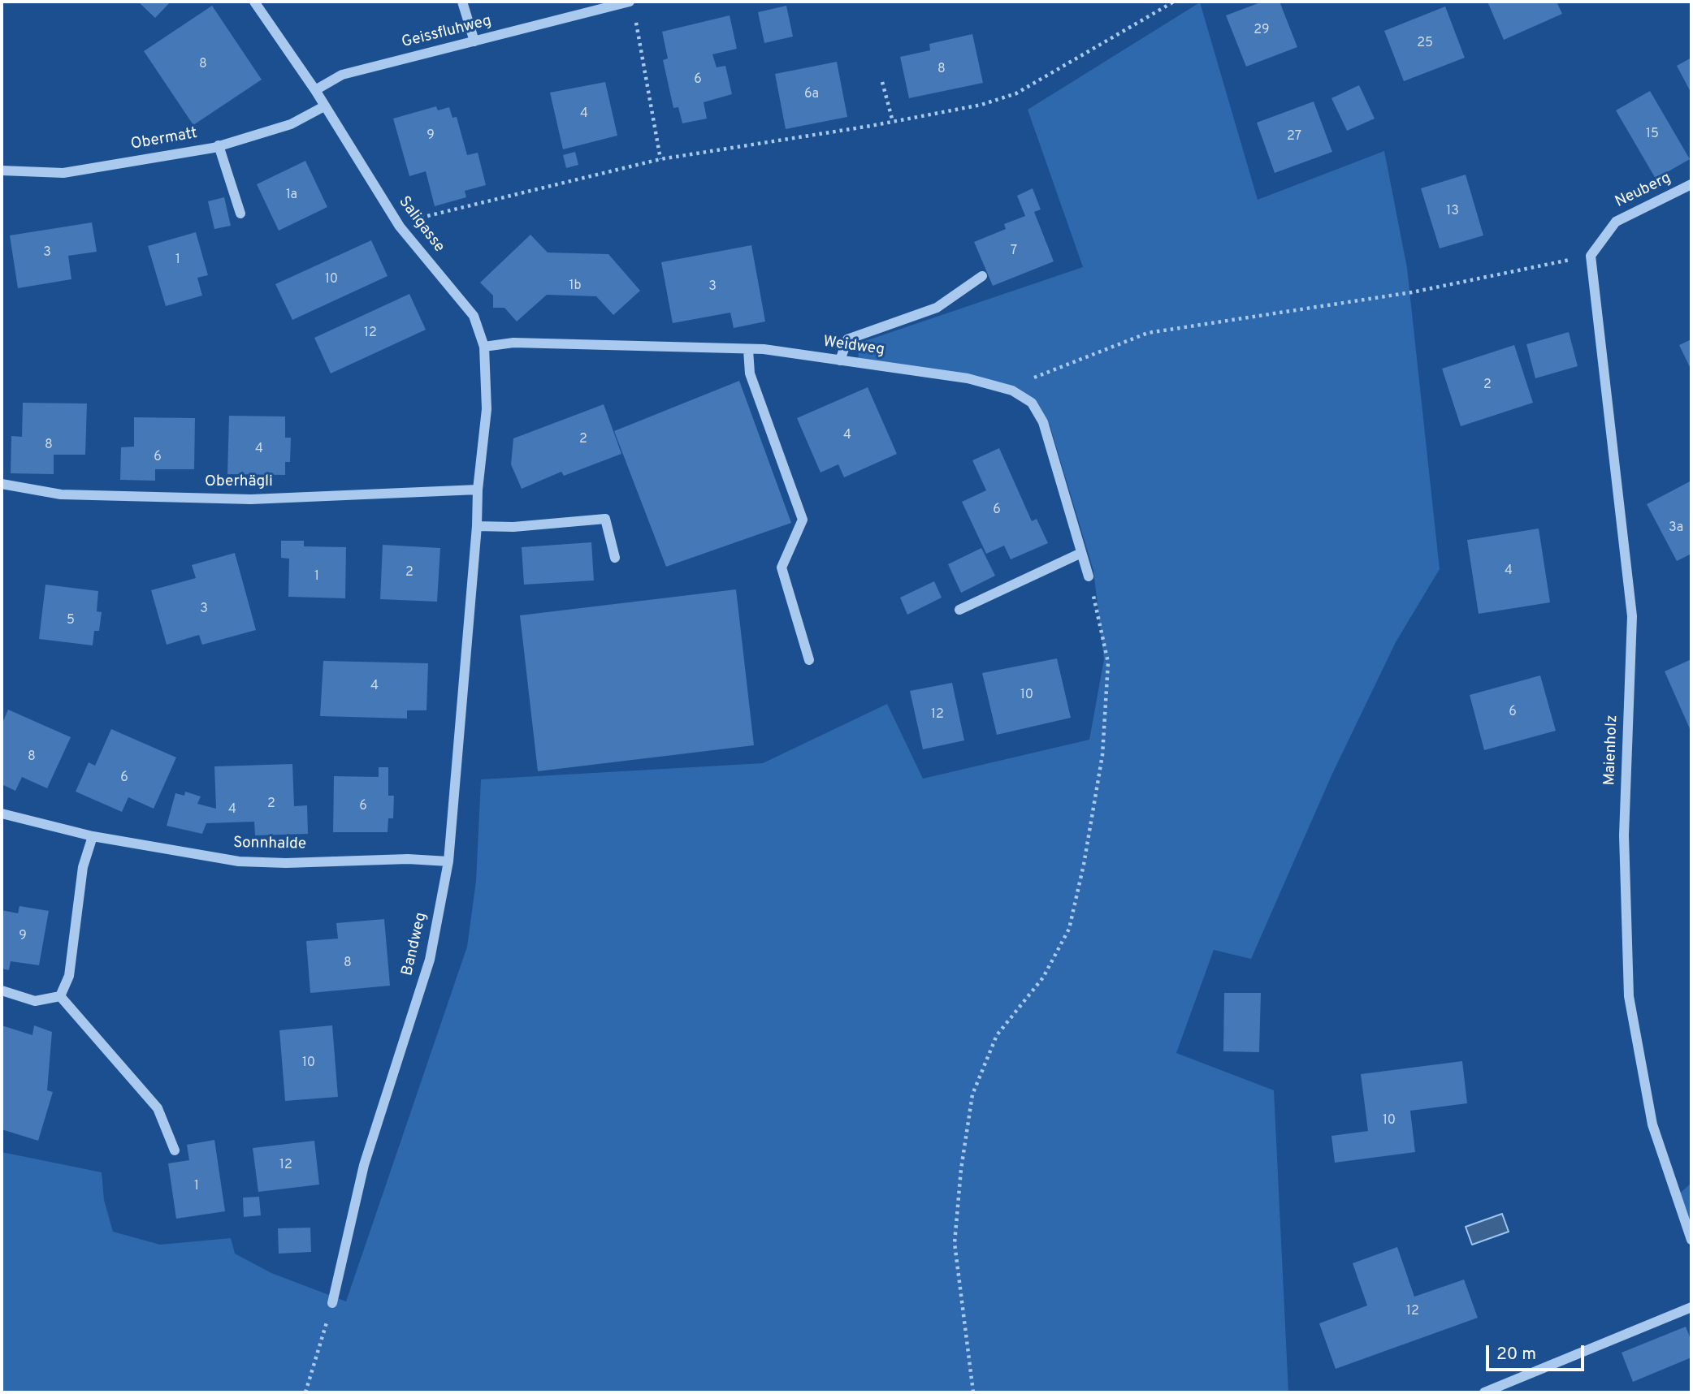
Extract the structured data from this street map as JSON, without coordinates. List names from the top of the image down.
{
  "streets": {
    "street": [
      "Geissfluhweg",
      "Obermatt",
      "Neuberg",
      "Saligasse",
      "Weidweg",
      "Oberhägli",
      "Maienholz",
      "Sonnhalde",
      "Bandweg"
    ]
  },
  "crossings": [
    ["Geissfluhweg", "Saligasse"],
    ["Obermatt", "Saligasse"],
    ["Neuberg", "Maienholz"],
    ["Saligasse", "Weidweg"],
    ["Saligasse", "Oberhägli"],
    ["Saligasse", "Bandweg"],
    ["Oberhägli", "Bandweg"],
    ["Sonnhalde", "Bandweg"]
  ],
  "house_numbers": [
    "29",
    "25",
    "8",
    "8",
    "6",
    "6a",
    "4",
    "15",
    "9",
    "27",
    "1a",
    "13",
    "7",
    "3",
    "1",
    "10",
    "1b",
    "3",
    "12",
    "2",
    "4",
    "2",
    "8",
    "4",
    "6",
    "6",
    "3a",
    "4",
    "2",
    "1",
    "3",
    "5",
    "4",
    "10",
    "6",
    "12",
    "8",
    "6",
    "2",
    "6",
    "4",
    "9",
    "8",
    "10",
    "10",
    "12",
    "1",
    "12"
  ],
  "scale_bar": "20 m"
}
